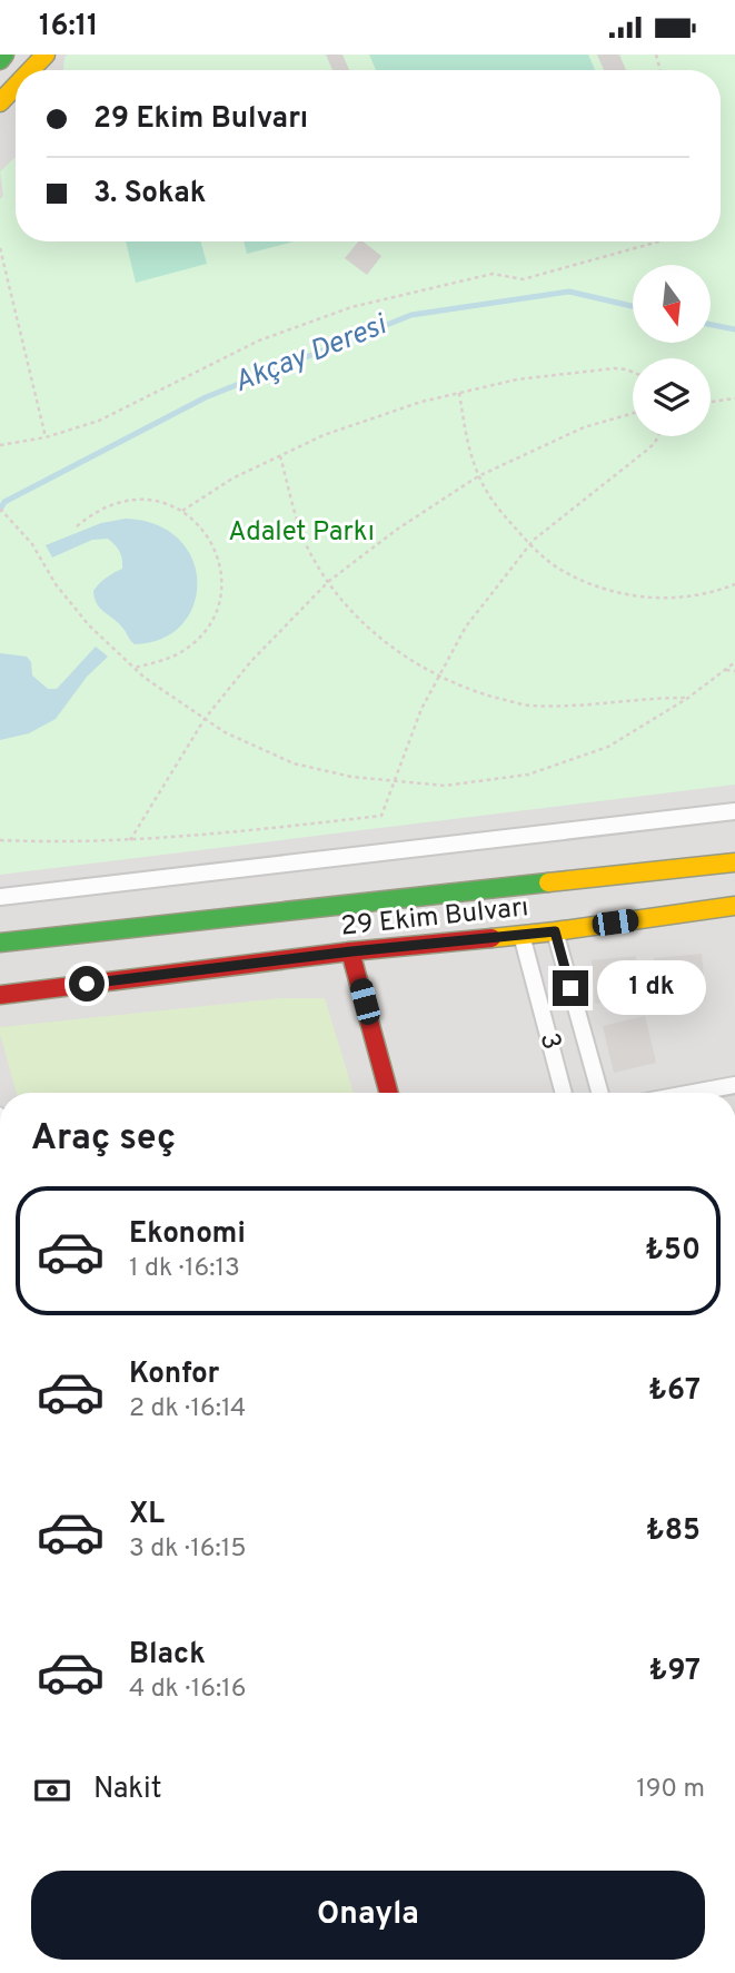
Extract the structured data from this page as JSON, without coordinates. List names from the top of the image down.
{
  "streets": {
    "main road": ["29 Ekim Bulvarı"],
    "street": ["3"]
  },
  "crossings": [
    ["29 Ekim Bulvarı", "3"]
  ],
  "water": ["Akçay Deresi"],
  "parks": ["Adalet Parkı"],
  "north": "bottom",
  "page": {
    "status": "16:11",
    "banner": ["29 Ekim Bulvarı", "3. Sokak"],
    "bubble": "1 dk",
    "heading": "Araç seç",
    "list": [
      {
        "name": "Ekonomi",
        "note": "1 dk · 16:13",
        "value": "₺50"
      },
      {
        "name": "Konfor",
        "note": "2 dk · 16:14",
        "value": "₺67"
      },
      {
        "name": "XL",
        "note": "3 dk · 16:15",
        "value": "₺85"
      },
      {
        "name": "Black",
        "note": "4 dk · 16:16",
        "value": "₺97"
      }
    ],
    "pay": ["Nakit", "190 m"],
    "buttons": "Onayla"
  }
}
